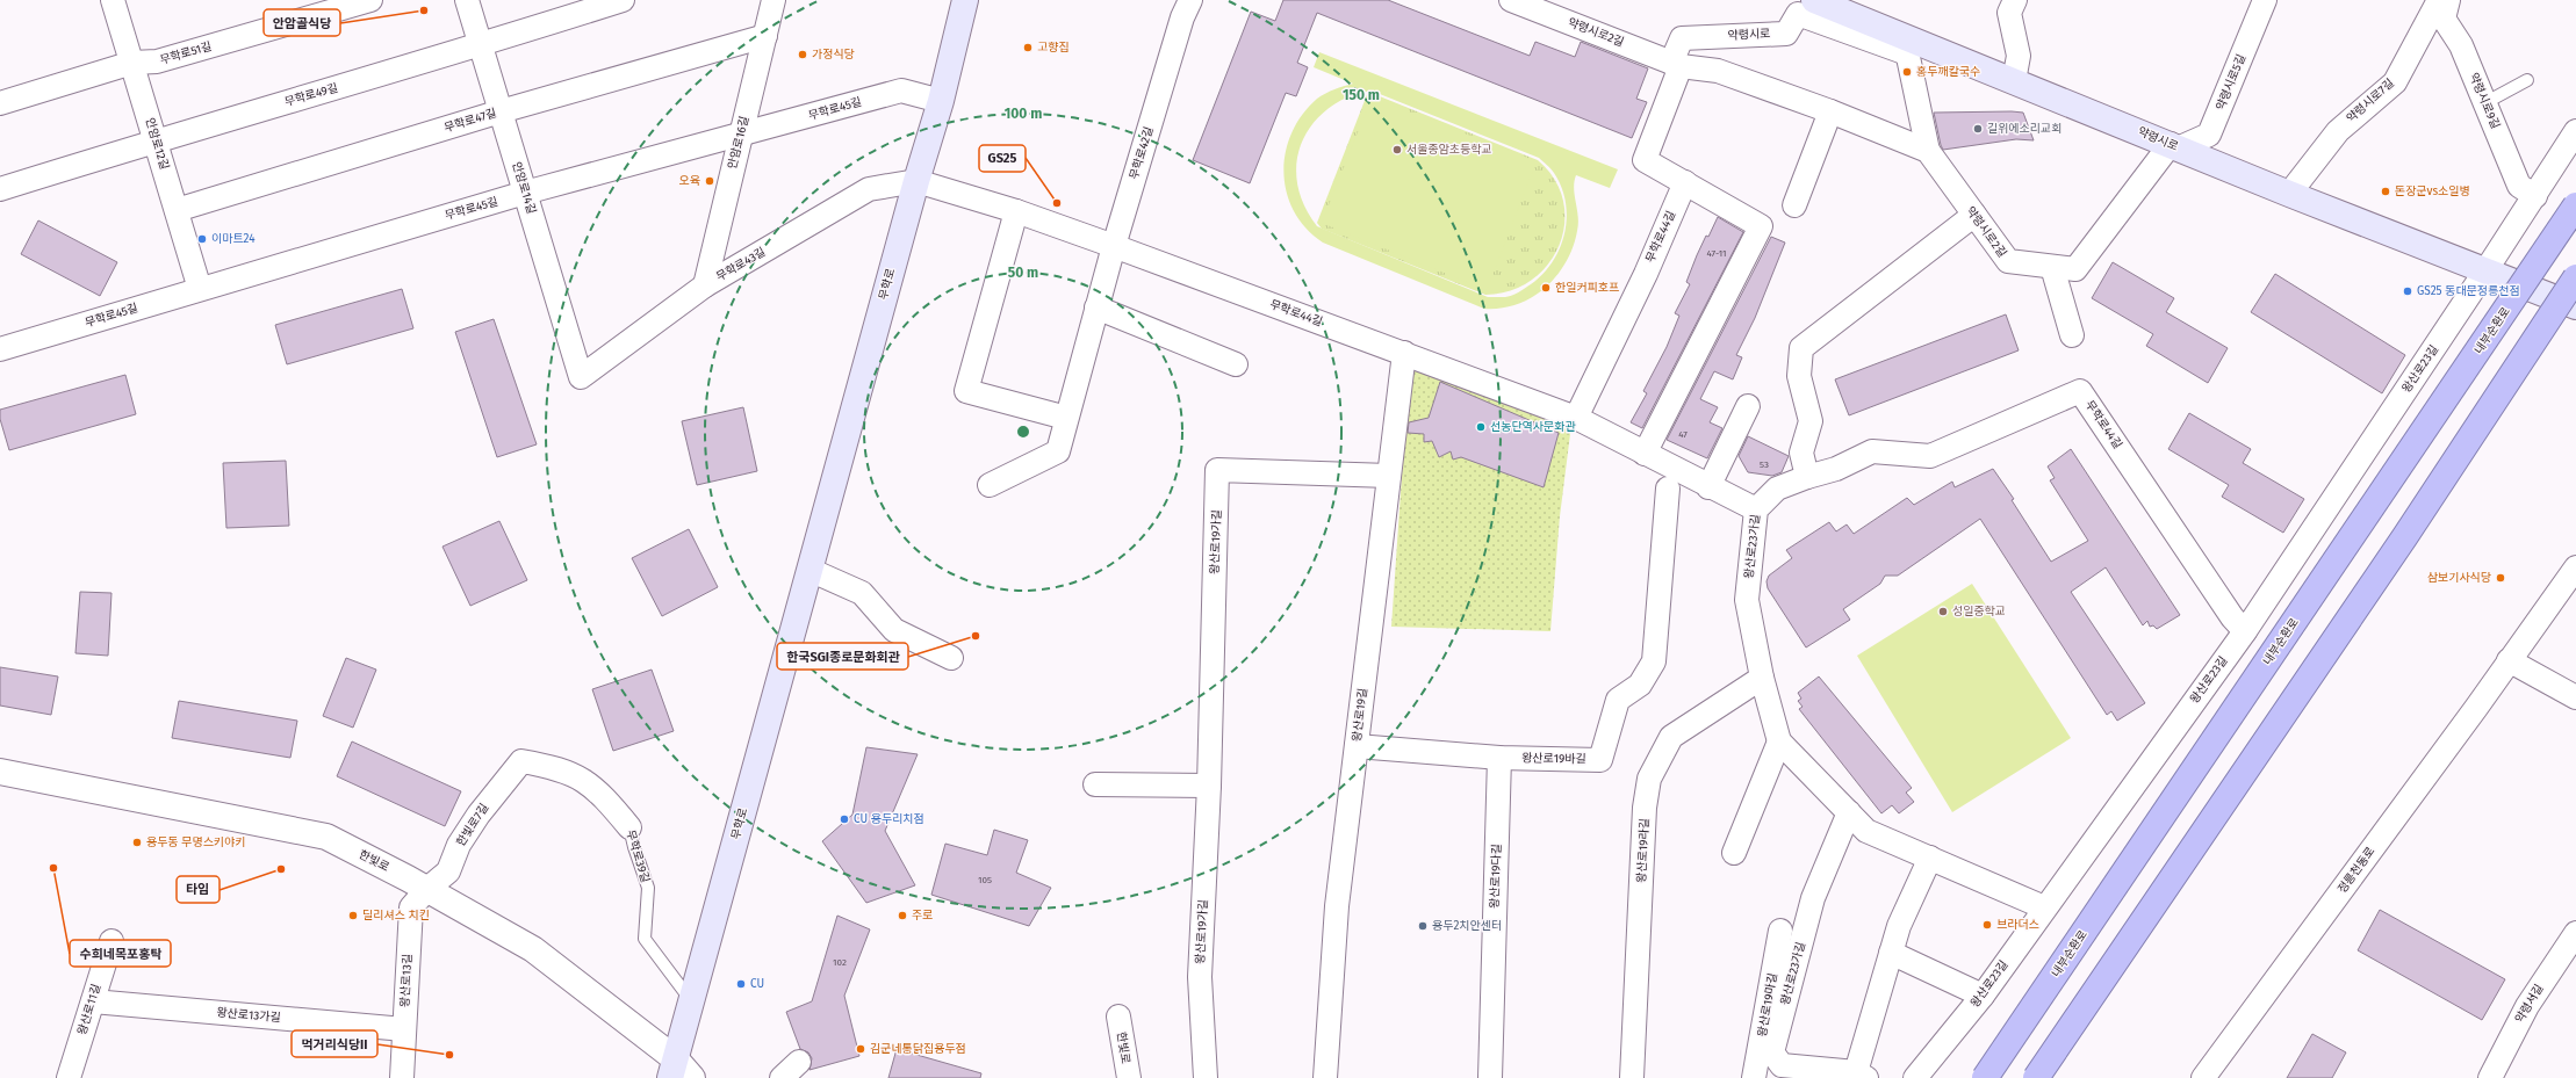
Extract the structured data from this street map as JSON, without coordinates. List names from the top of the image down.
{
  "streets": {
    "highway": ["내부순환로"],
    "main road": ["약령시로", "무학로"],
    "street": [
      "약령시로2길",
      "무학로51길",
      "약령시로5길",
      "무학로49길",
      "약령시로7길",
      "약령시로9길",
      "무학로45길",
      "무학로47길",
      "안암로16길",
      "안암로12길",
      "무학로42길",
      "안암로14길",
      "무학로44길",
      "무학로43길",
      "왕산로23길",
      "왕산로19가길",
      "왕산로23가길",
      "왕산로19길",
      "왕산로19바길",
      "한빛로7길",
      "왕산로19라길",
      "무학로39길",
      "한빛로",
      "정릉천동로",
      "왕산로19다길",
      "왕산로13길",
      "약령서길",
      "왕산로19마길",
      "왕산로11길",
      "왕산로13가길"
    ]
  },
  "crossings": [
    ["약령시로2길", "약령시로"],
    ["약령시로2길", "약령시로5길"],
    ["약령시로", "약령시로5길"],
    ["약령시로", "약령시로7길"],
    ["약령시로", "왕산로23길"],
    ["무학로51길", "안암로12길"],
    ["무학로49길", "안암로12길"],
    ["무학로49길", "안암로14길"],
    ["무학로45길", "안암로16길"],
    ["무학로45길", "안암로12길"],
    ["무학로45길", "안암로14길"],
    ["무학로45길", "무학로"],
    ["무학로47길", "안암로16길"],
    ["무학로47길", "안암로12길"],
    ["무학로47길", "안암로14길"],
    ["안암로16길", "무학로43길"],
    ["무학로42길", "무학로44길"],
    ["안암로14길", "무학로43길"],
    ["무학로44길", "무학로43길"],
    ["무학로44길", "무학로"],
    ["무학로44길", "왕산로23길"],
    ["무학로44길", "왕산로23가길"],
    ["무학로44길", "왕산로19길"],
    ["무학로43길", "무학로"],
    ["무학로", "무학로39길"],
    ["무학로", "한빛로"],
    ["왕산로23길", "왕산로23가길"],
    ["왕산로19가길", "왕산로19길"],
    ["왕산로23가길", "왕산로19라길"],
    ["왕산로19길", "왕산로19바길"],
    ["왕산로19바길", "왕산로19다길"],
    ["한빛로7길", "무학로39길"],
    ["한빛로7길", "한빛로"],
    ["한빛로7길", "왕산로13길"],
    ["한빛로", "왕산로13길"],
    ["왕산로13길", "왕산로13가길"],
    ["왕산로11길", "왕산로13가길"]
  ],
  "places": [
    "안암골식당",
    "고향집",
    "가정식당",
    "홍두깨칼국수",
    "길위에소리교회",
    "서울종암초등학교",
    "오육",
    "돈장군vs소일병",
    "GS25",
    "이마트24",
    "한일커피호프",
    "GS25 동대문정릉천점",
    "선농단역사문화관",
    "삼보기사식당",
    "성일중학교",
    "한국SGI종로문화회관",
    "CU 용두리치점",
    "용두동 무명스키야키",
    "수희네목포홍탁",
    "타임",
    "딜리셔스 치킨",
    "주로",
    "브라더스",
    "용두2치안센터",
    "CU",
    "김군네통닭집용두점",
    "먹거리식당II"
  ],
  "house_numbers": [
    "47-11",
    "47",
    "53",
    "105",
    "102"
  ],
  "rings": ["150 m", "100 m", "50 m"]
}
